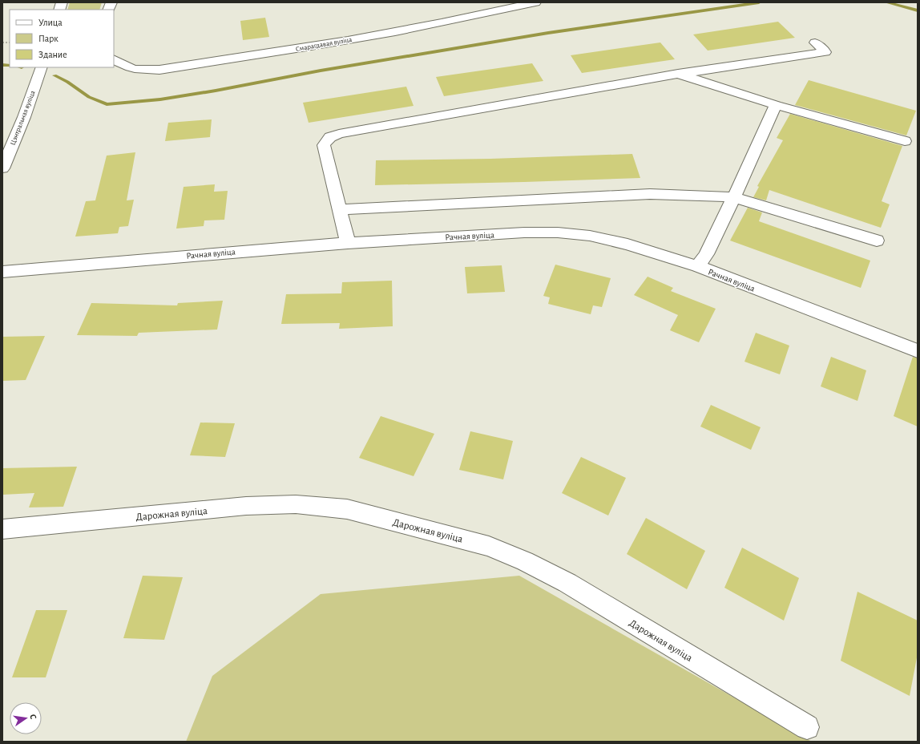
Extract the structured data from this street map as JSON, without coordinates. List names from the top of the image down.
{
  "streets": {
    "street": [
      "Смарагдавая вуліца",
      "Цэнтральная вуліца",
      "Рачная вуліца",
      "Дарожная вуліца"
    ]
  },
  "legend": ["Улица", "Парк", "Здание"],
  "north": "right"
}
